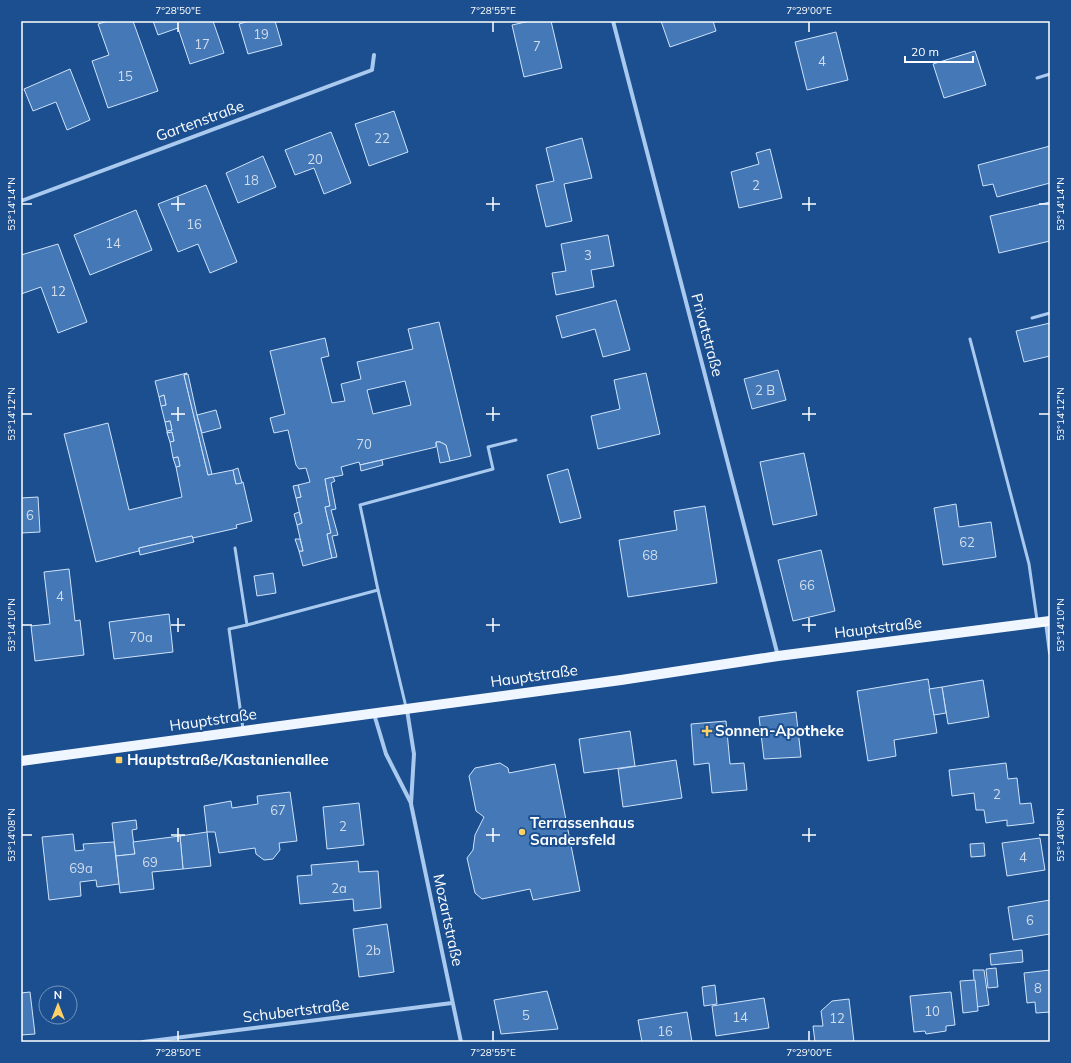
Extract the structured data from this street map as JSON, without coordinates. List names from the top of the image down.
{
  "streets": {
    "main road": ["Hauptstraße"],
    "street": [
      "Gartenstraße",
      "Privatstraße",
      "Mozartstraße",
      "Schubertstraße"
    ]
  },
  "crossings": [
    ["Privatstraße", "Hauptstraße"],
    ["Hauptstraße", "Mozartstraße"],
    ["Mozartstraße", "Schubertstraße"]
  ],
  "places": {
    "health": ["Sonnen-Apotheke"],
    "transit": ["Hauptstraße/Kastanienallee"],
    "other": ["Terrassenhaus Sandersfeld"]
  },
  "house_numbers": [
    "19",
    "17",
    "7",
    "4",
    "15",
    "22",
    "20",
    "18",
    "2",
    "16",
    "14",
    "3",
    "12",
    "2 B",
    "70",
    "6",
    "62",
    "68",
    "66",
    "4",
    "70a",
    "2",
    "67",
    "2",
    "4",
    "69",
    "69a",
    "2a",
    "6",
    "2b",
    "8",
    "10",
    "5",
    "14",
    "12",
    "16"
  ],
  "scale_bar": "20 m",
  "north": "top",
  "coordinates": [
    "7°28'50\"E",
    "7°28'55\"E",
    "7°29'00\"E",
    "53°14'14\"N",
    "53°14'12\"N",
    "53°14'10\"N",
    "53°14'08\"N"
  ]
}
